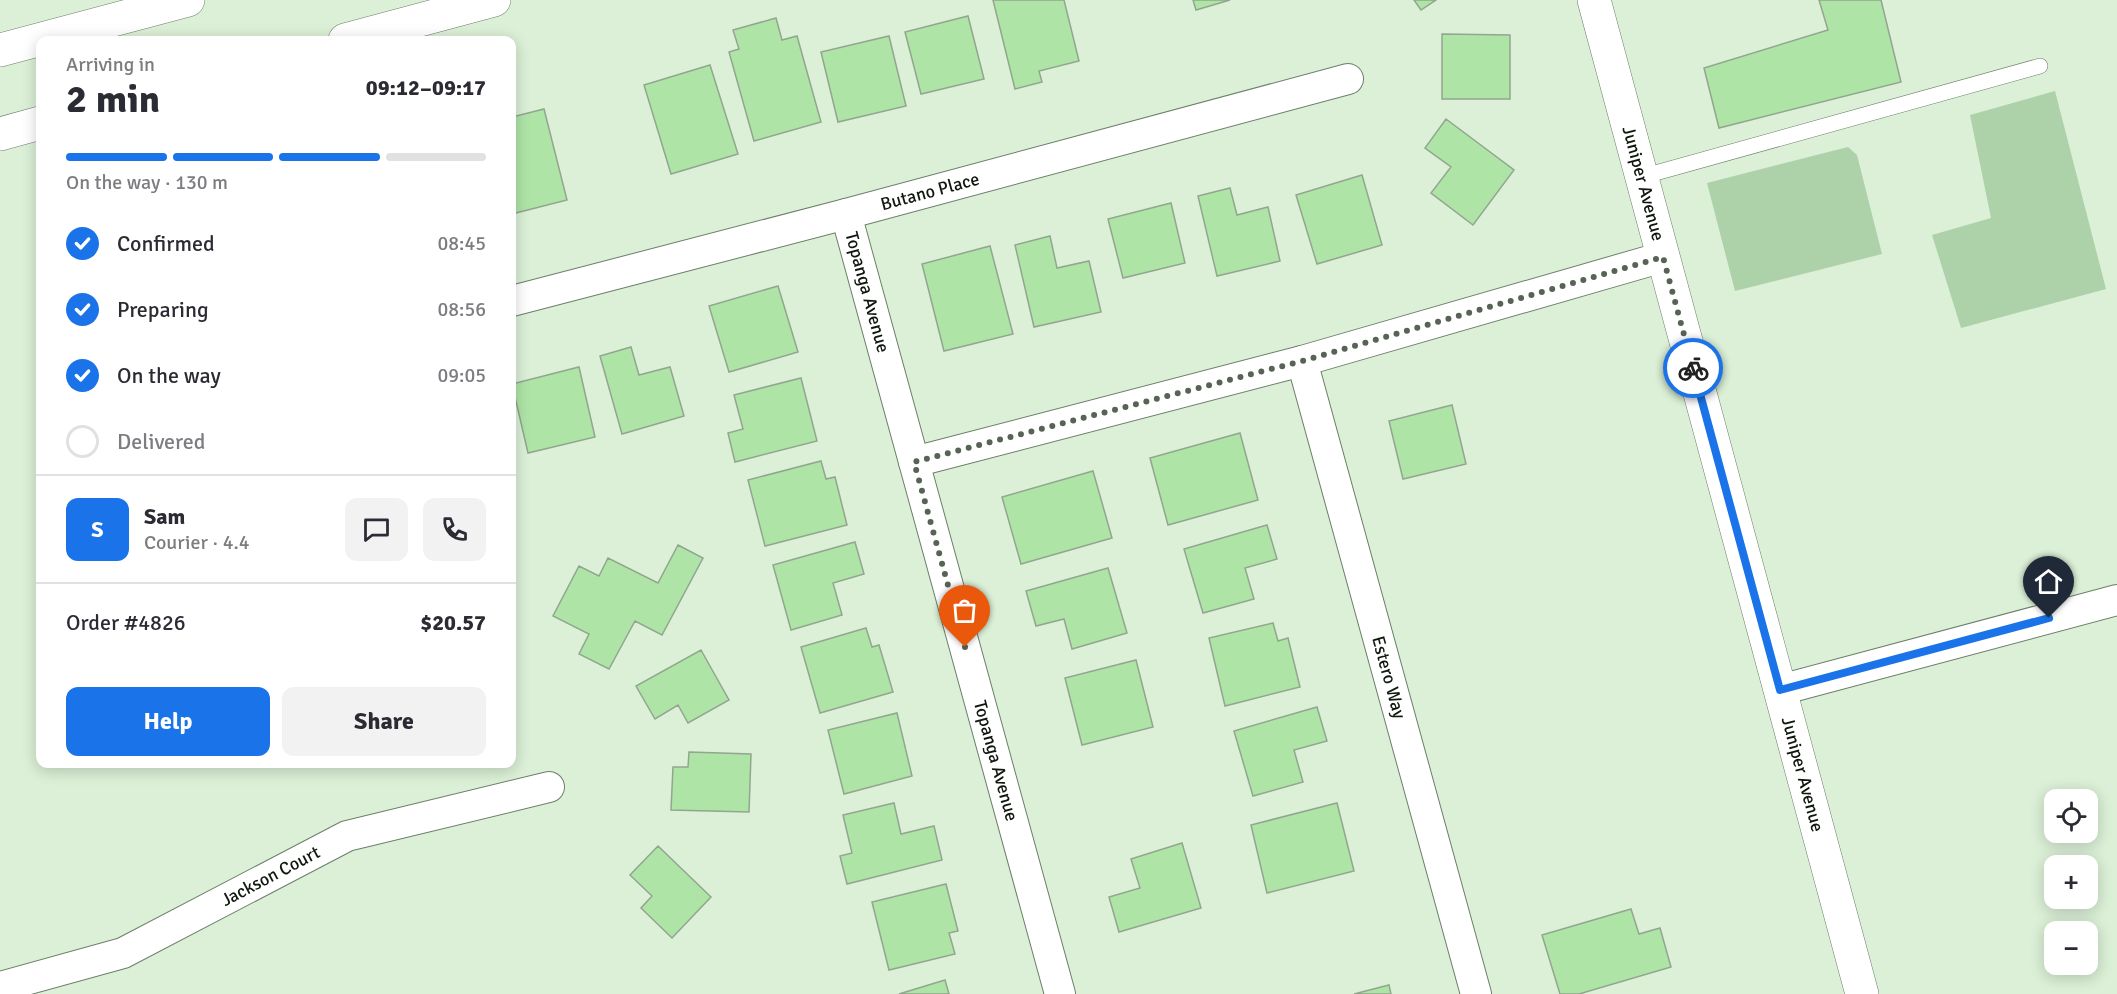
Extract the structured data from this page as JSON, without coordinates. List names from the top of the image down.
{
  "streets": {
    "street": [
      "Juniper Avenue",
      "Butano Place",
      "Topanga Avenue",
      "Estero Way",
      "Jackson Court"
    ]
  },
  "crossings": [
    ["Butano Place", "Topanga Avenue"]
  ],
  "page": {
    "heading": ["2 min", "Arriving in", "09:12–09:17"],
    "panel": [
      "Sam",
      "Courier · 4.4",
      "Order #4826",
      "$20.57"
    ],
    "bar": "On the way · 130 m",
    "list": [
      ["Confirmed", "08:45"],
      ["Preparing", "08:56"],
      ["On the way", "09:05"],
      "Delivered"
    ],
    "round": "S",
    "buttons": ["Help", "Share"],
    "map_buttons": ["+", "−"]
  }
}
